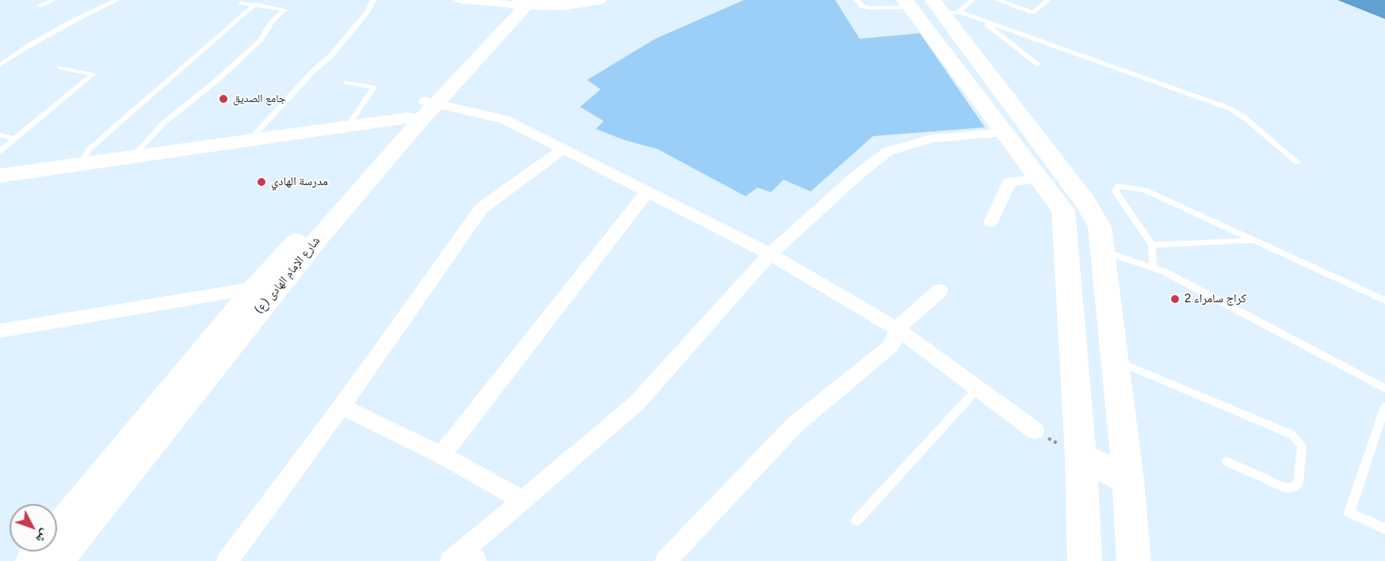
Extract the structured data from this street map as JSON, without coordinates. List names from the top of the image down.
{
  "streets": {
    "main road": ["شارع الإمام الهادی (ع)"]
  },
  "places": ["جامع الصديق", "مدرسة الهادي", "كراج سامراء 2"],
  "north": "bottom right"
}
